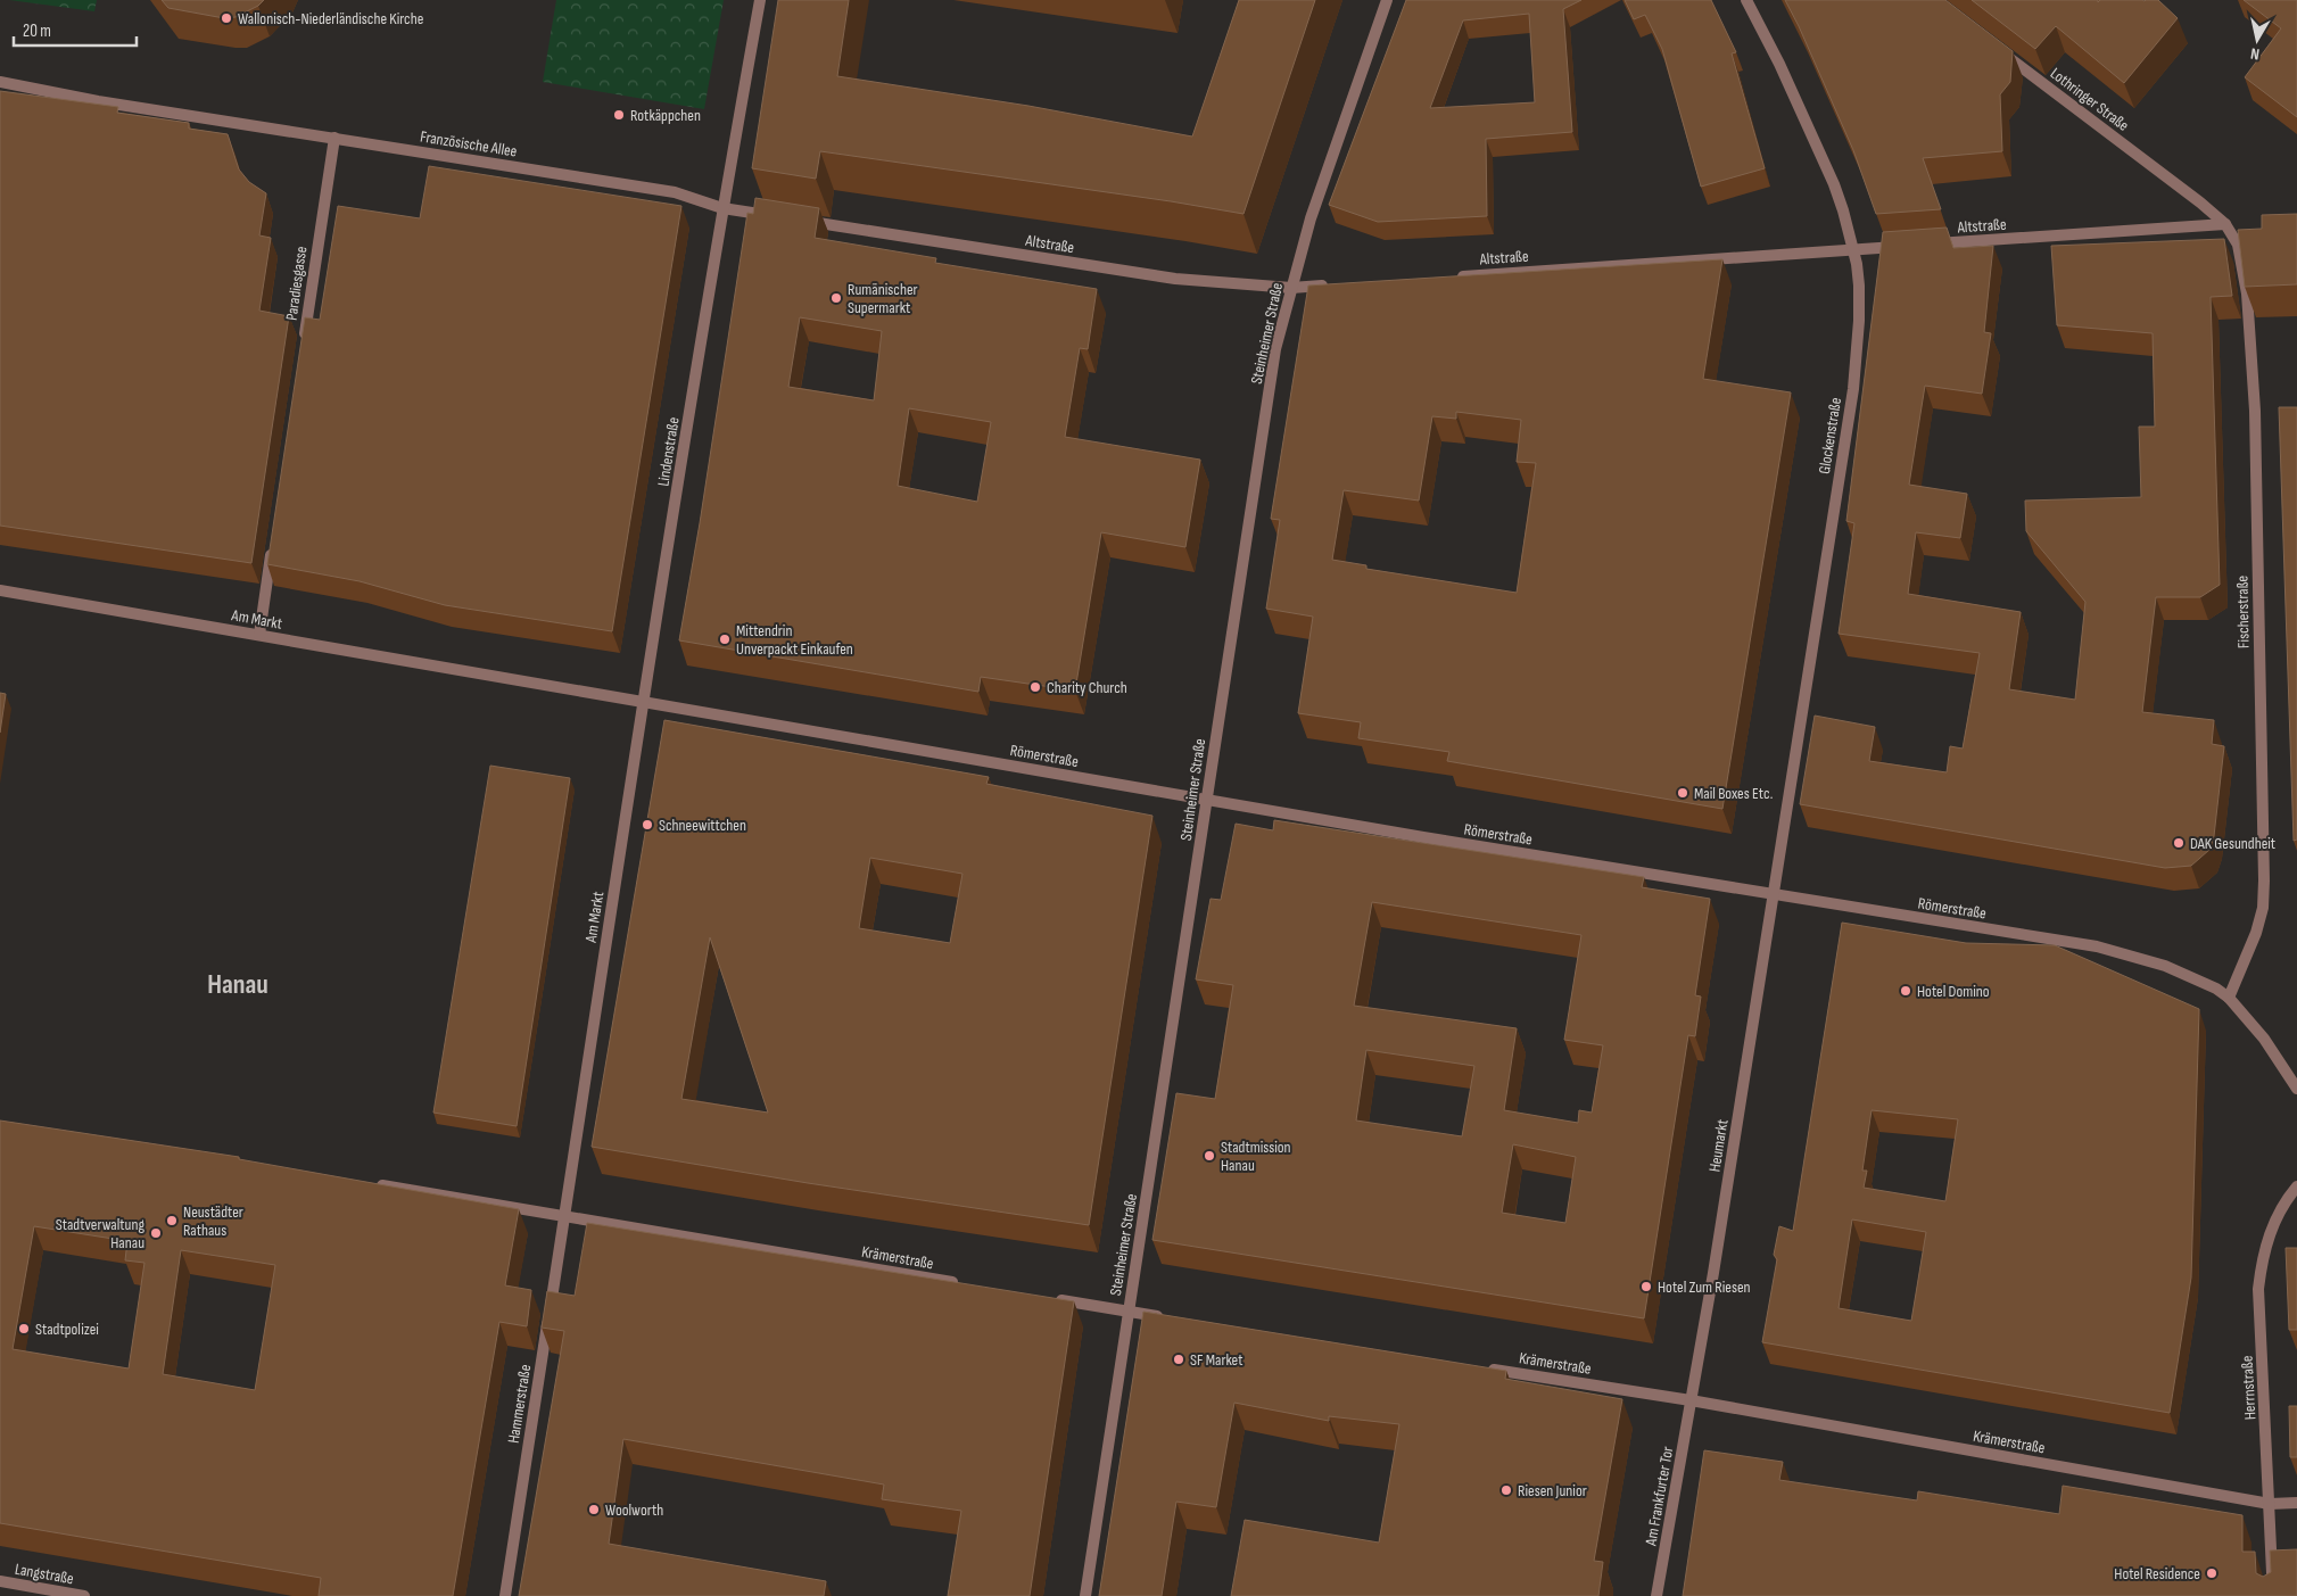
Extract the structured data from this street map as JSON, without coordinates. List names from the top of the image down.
{
  "streets": {
    "street": [
      "Lothringer Straße",
      "Französische Allee",
      "Altstraße",
      "Paradiesgasse",
      "Steinheimer Straße",
      "Glockenstraße",
      "Lindenstraße",
      "Fischerstraße",
      "Am Markt",
      "Römerstraße",
      "Heumarkt",
      "Krämerstraße",
      "Herrnstraße",
      "Hammerstraße",
      "Am Frankfurter Tor",
      "Langstraße"
    ]
  },
  "crossings": [
    ["Lothringer Straße", "Altstraße"],
    ["Lothringer Straße", "Fischerstraße"],
    ["Französische Allee", "Paradiesgasse"],
    ["Französische Allee", "Lindenstraße"],
    ["Altstraße", "Steinheimer Straße"],
    ["Altstraße", "Glockenstraße"],
    ["Altstraße", "Fischerstraße"],
    ["Steinheimer Straße", "Römerstraße"],
    ["Glockenstraße", "Römerstraße"],
    ["Glockenstraße", "Heumarkt"],
    ["Lindenstraße", "Am Markt"],
    ["Lindenstraße", "Römerstraße"],
    ["Fischerstraße", "Römerstraße"],
    ["Am Markt", "Römerstraße"],
    ["Am Markt", "Krämerstraße"],
    ["Am Markt", "Hammerstraße"],
    ["Römerstraße", "Heumarkt"],
    ["Heumarkt", "Krämerstraße"],
    ["Heumarkt", "Am Frankfurter Tor"],
    ["Krämerstraße", "Herrnstraße"],
    ["Krämerstraße", "Hammerstraße"],
    ["Krämerstraße", "Am Frankfurter Tor"]
  ],
  "districts": ["Hanau"],
  "places": [
    "Wallonisch-Niederländische Kirche",
    "Rotkäppchen",
    "Rumänischer Supermarkt",
    "Mittendrin Unverpackt Einkaufen",
    "Charity Church",
    "Mail Boxes Etc.",
    "Schneewittchen",
    "DAK Gesundheit",
    "Hotel Domino",
    "Stadtmission Hanau",
    "Neustädter Rathaus",
    "Stadtverwaltung Hanau",
    "Hotel Zum Riesen",
    "Stadtpolizei",
    "SF Market",
    "Riesen Junior",
    "Woolworth",
    "Hotel Residence"
  ],
  "scale_bar": "20 m",
  "north": "bottom"
}
